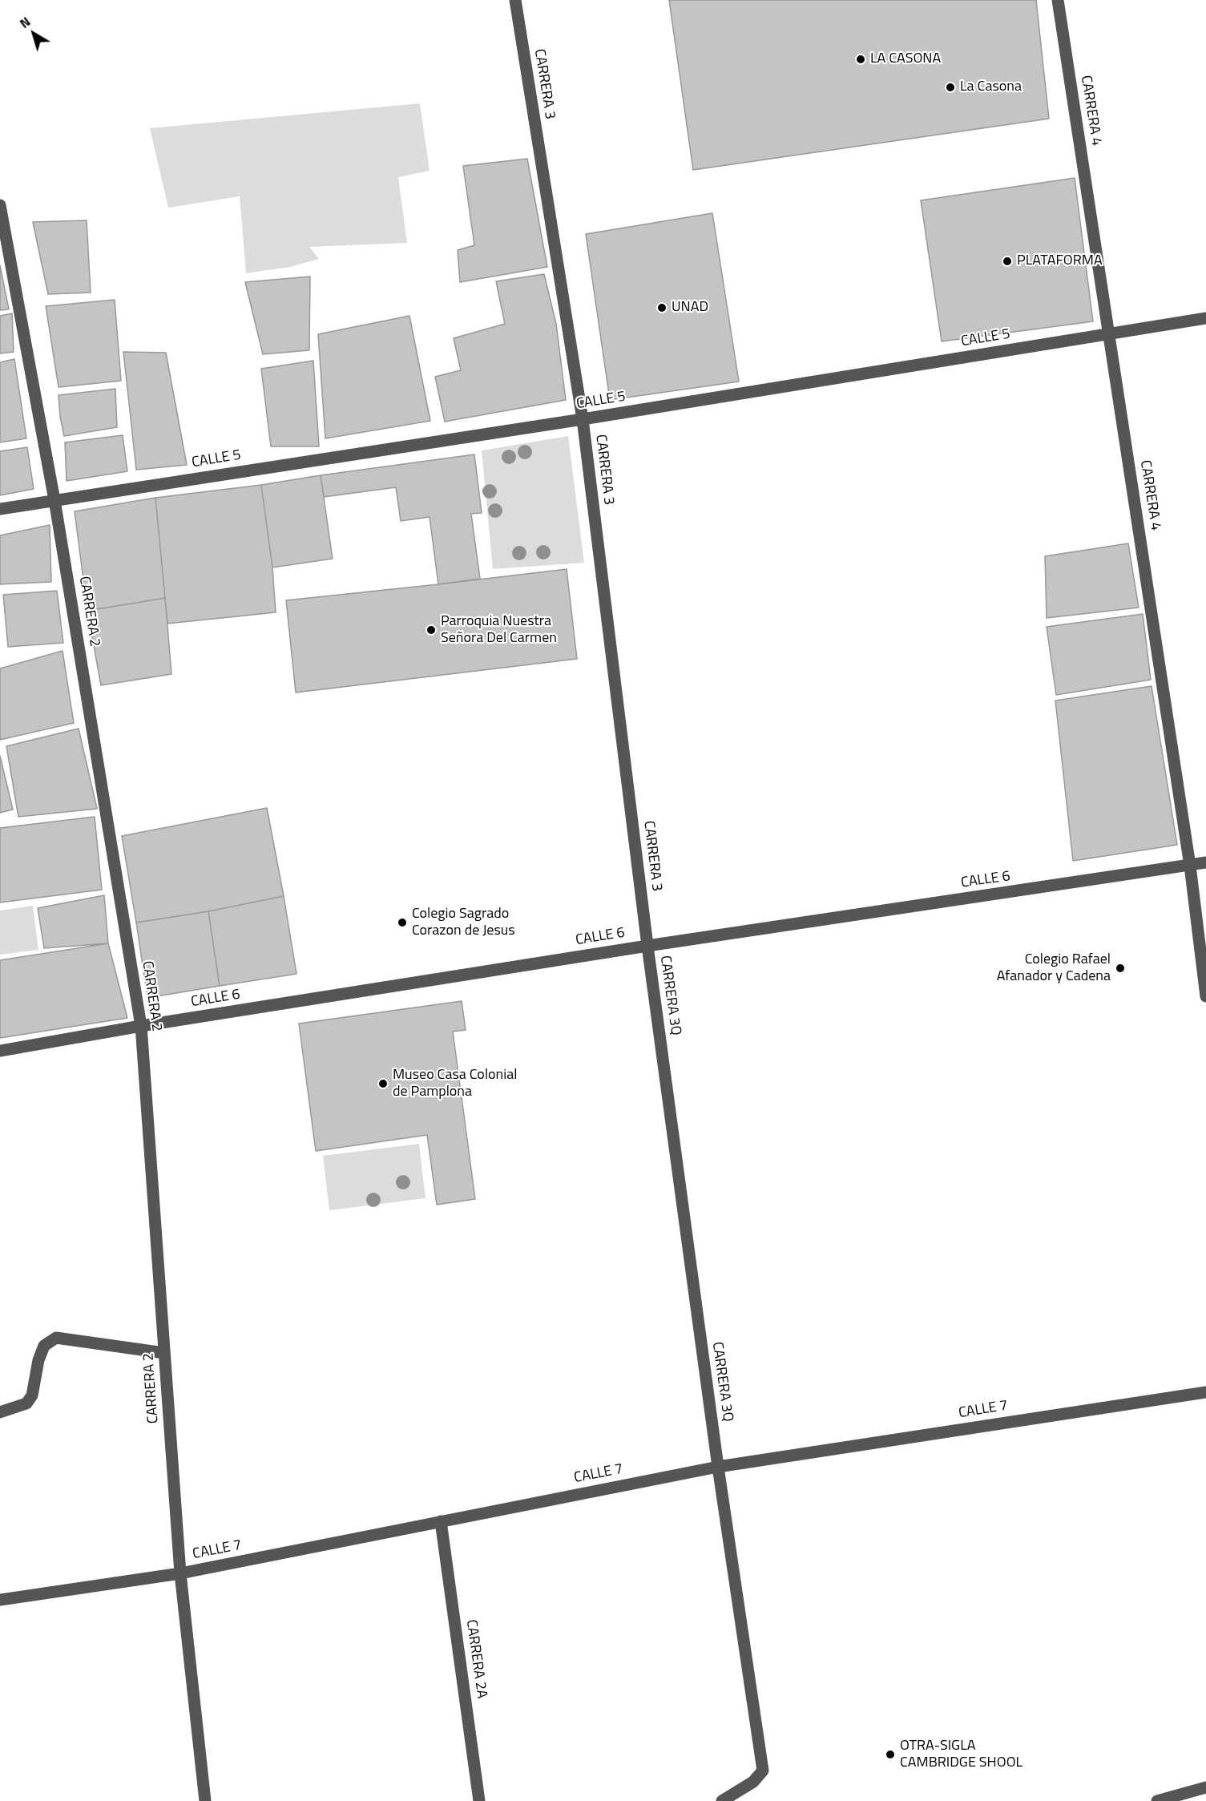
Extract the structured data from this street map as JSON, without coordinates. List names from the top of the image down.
{
  "streets": {
    "street": [
      "CARRERA 3",
      "CARRERA 4",
      "CALLE 5",
      "CARRERA 2",
      "CALLE 6",
      "CARRERA 3Q",
      "CALLE 7",
      "CARRERA 2A"
    ]
  },
  "crossings": [
    ["CARRERA 3", "CALLE 5"],
    ["CARRERA 3", "CALLE 6"],
    ["CARRERA 3", "CARRERA 3Q"],
    ["CARRERA 4", "CALLE 5"],
    ["CARRERA 4", "CALLE 6"],
    ["CALLE 5", "CARRERA 2"],
    ["CARRERA 2", "CALLE 6"],
    ["CARRERA 2", "CALLE 7"],
    ["CALLE 6", "CARRERA 3Q"],
    ["CARRERA 3Q", "CALLE 7"],
    ["CALLE 7", "CARRERA 2A"]
  ],
  "places": [
    "LA CASONA",
    "La Casona",
    "PLATAFORMA",
    "UNAD",
    "Parroquia Nuestra Señora Del Carmen",
    "Colegio Sagrado Corazon de Jesus",
    "Colegio Rafael Afanador y Cadena",
    "Museo Casa Colonial de Pamplona",
    "OTRA-SIGLA CAMBRIDGE SHOOL"
  ],
  "north": "top left"
}
